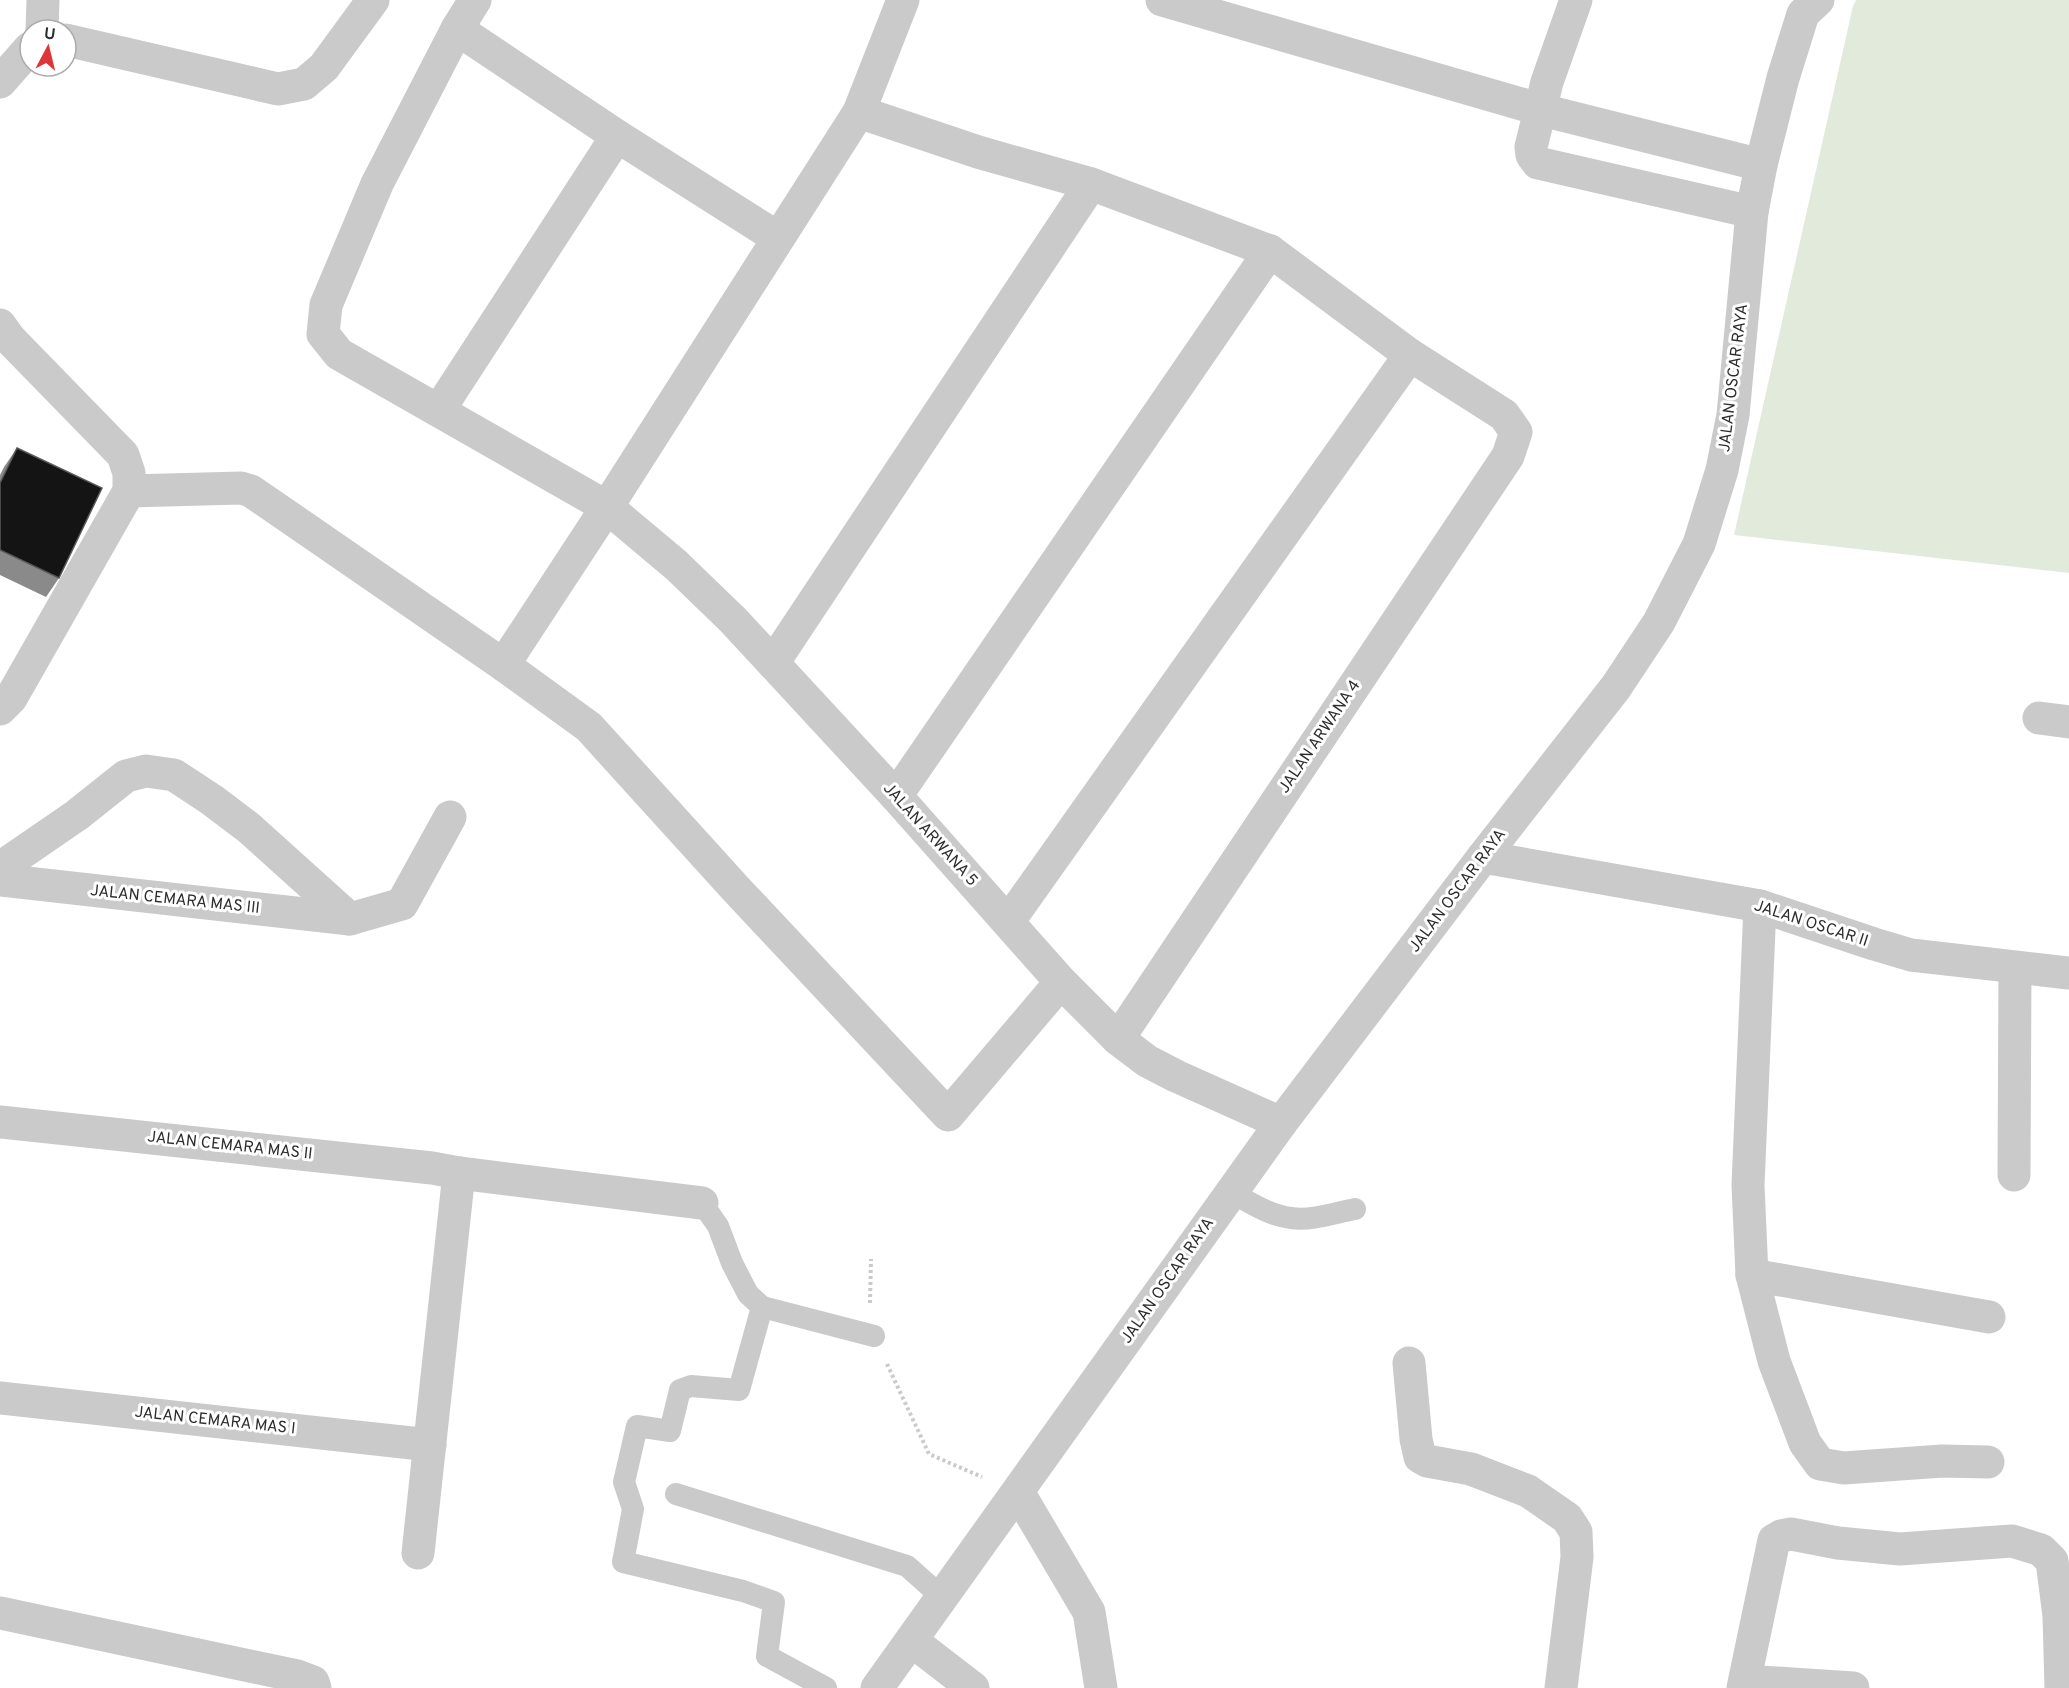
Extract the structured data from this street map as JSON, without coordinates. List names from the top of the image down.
{
  "streets": {
    "street": [
      "JALAN OSCAR RAYA",
      "JALAN ARWANA 4",
      "JALAN ARWANA 5",
      "JALAN CEMARA MAS III",
      "JALAN OSCAR II",
      "JALAN CEMARA MAS II",
      "JALAN CEMARA MAS I"
    ]
  },
  "crossings": [
    ["JALAN OSCAR RAYA", "JALAN ARWANA 5"],
    ["JALAN OSCAR RAYA", "JALAN OSCAR II"],
    ["JALAN ARWANA 4", "JALAN ARWANA 5"]
  ],
  "north": "top"
}
